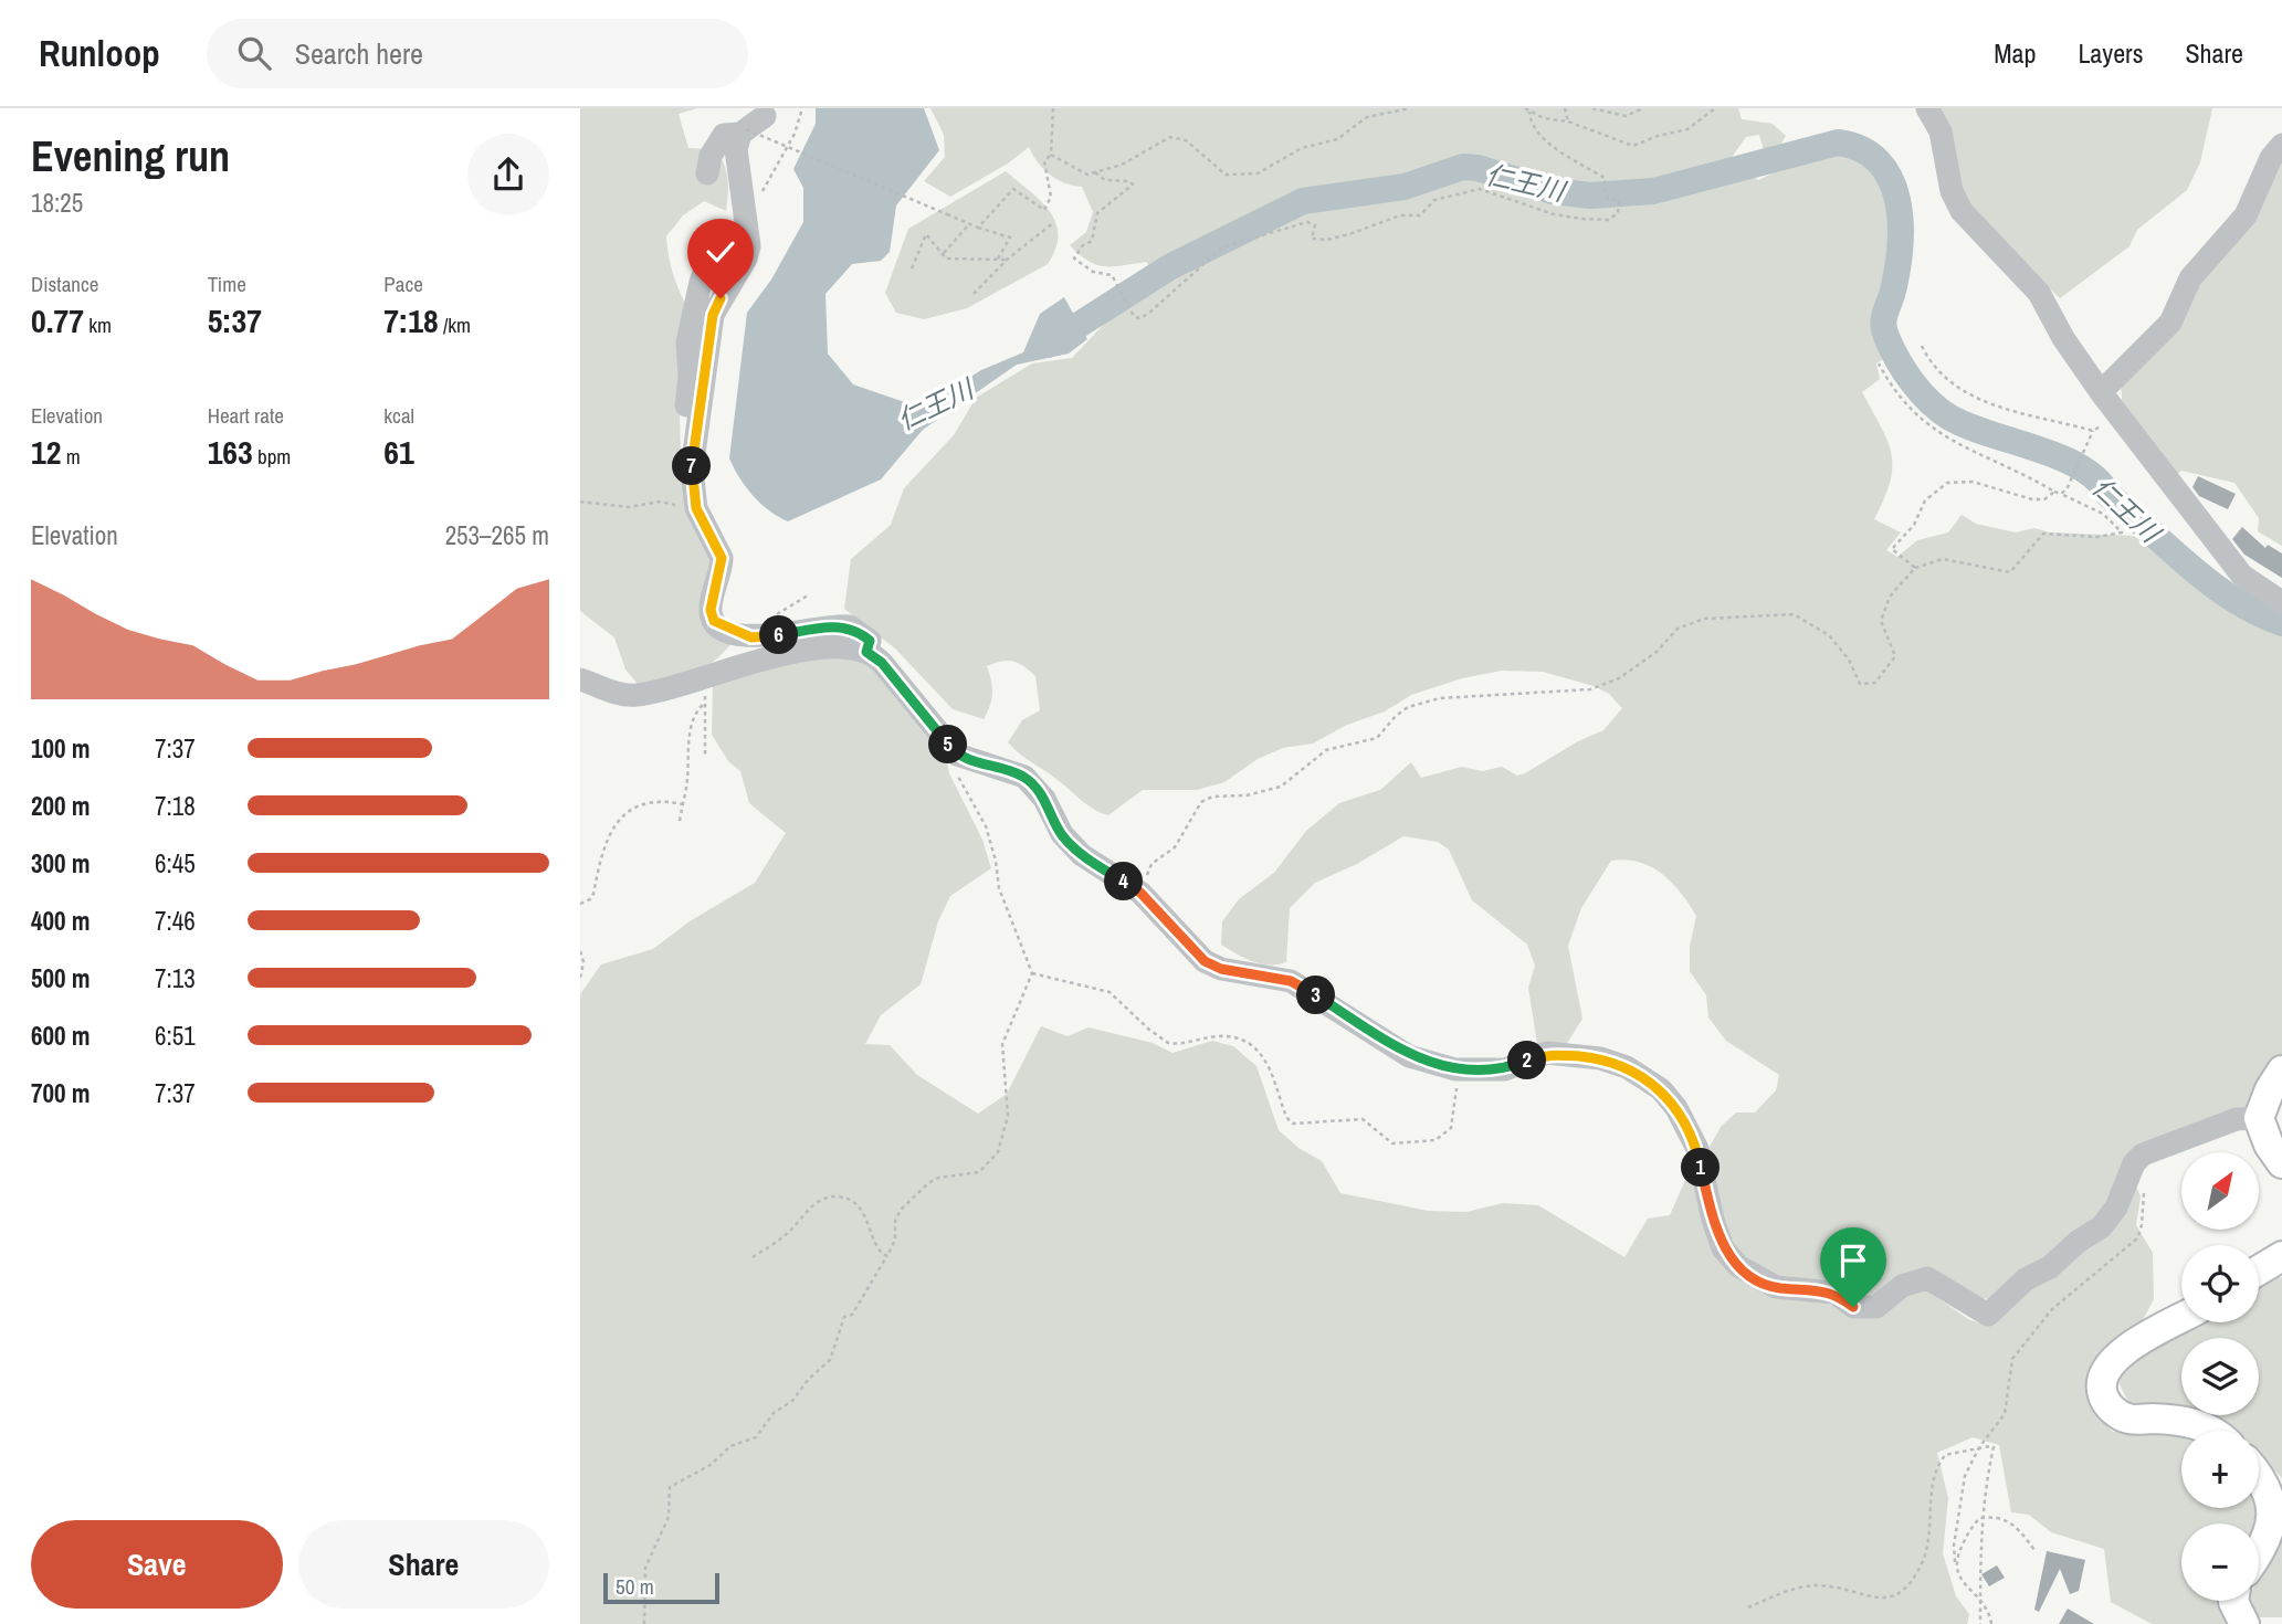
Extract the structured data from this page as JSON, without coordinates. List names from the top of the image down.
{
  "water": ["仁王川"],
  "scale_bar": "50 m",
  "north": "top right",
  "page": {
    "header": "Runloop",
    "search": "Search here",
    "nav": ["Map", "Layers", "Share"],
    "heading": ["Evening run", "18:25"],
    "stats": [
      ["Distance", "0.77 km"],
      ["Time", "5:37"],
      ["Pace", "7:18 /km"],
      ["Elevation", "12 m"],
      ["Heart rate", "163 bpm"],
      ["kcal", "61"]
    ],
    "pins": [
      "7",
      "6",
      "5",
      "4",
      "3",
      "2",
      "1"
    ],
    "chart": ["Elevation", "253–265 m"],
    "list": [
      {
        "name": "100 m",
        "note": "7:37"
      },
      {
        "name": "200 m",
        "note": "7:18"
      },
      {
        "name": "300 m",
        "note": "6:45"
      },
      {
        "name": "400 m",
        "note": "7:46"
      },
      {
        "name": "500 m",
        "note": "7:13"
      },
      {
        "name": "600 m",
        "note": "6:51"
      },
      {
        "name": "700 m",
        "note": "7:37"
      }
    ],
    "map_buttons": ["+", "−"],
    "buttons": ["Save", "Share"],
    "scale": "50 m"
  }
}
